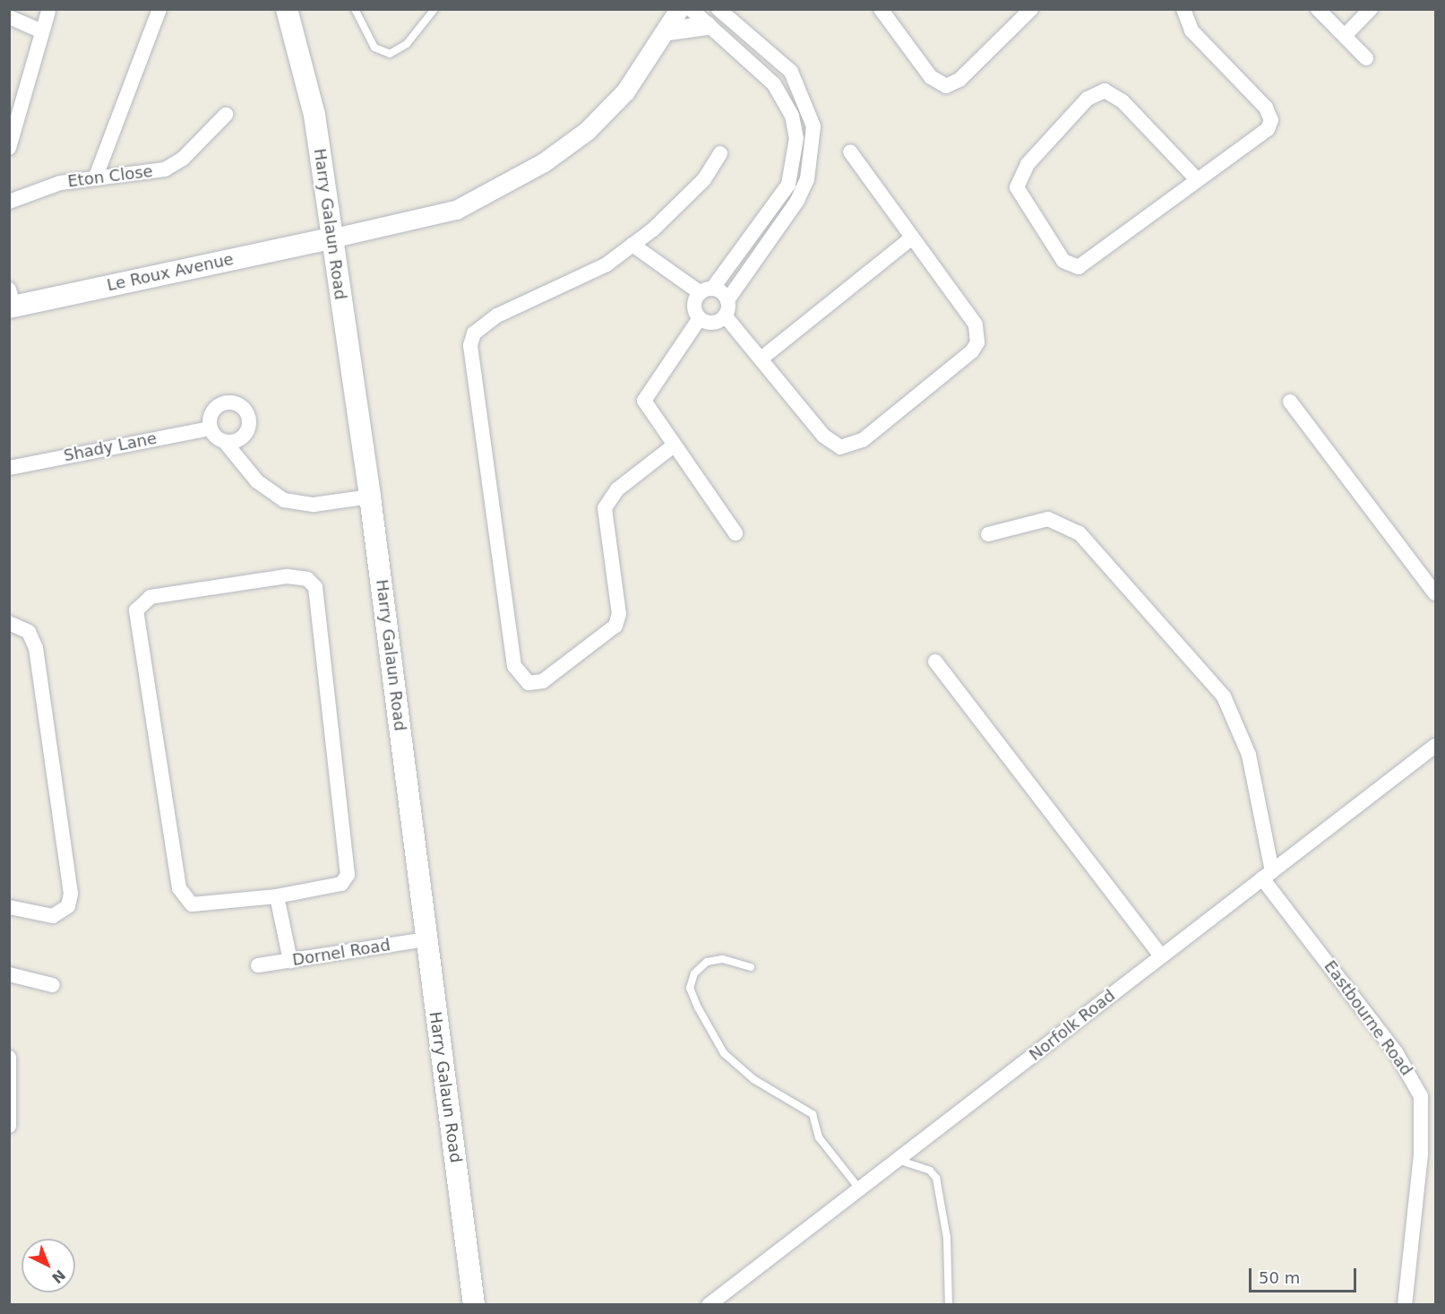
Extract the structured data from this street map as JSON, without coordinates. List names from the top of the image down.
{
  "streets": {
    "main road": ["Harry Galaun Road", "Le Roux Avenue"],
    "street": [
      "Eton Close",
      "Shady Lane",
      "Dornel Road",
      "Eastbourne Road",
      "Norfolk Road"
    ]
  },
  "crossings": [
    ["Harry Galaun Road", "Le Roux Avenue"],
    ["Harry Galaun Road", "Dornel Road"],
    ["Eastbourne Road", "Norfolk Road"]
  ],
  "scale_bar": "50 m",
  "north": "bottom right"
}
